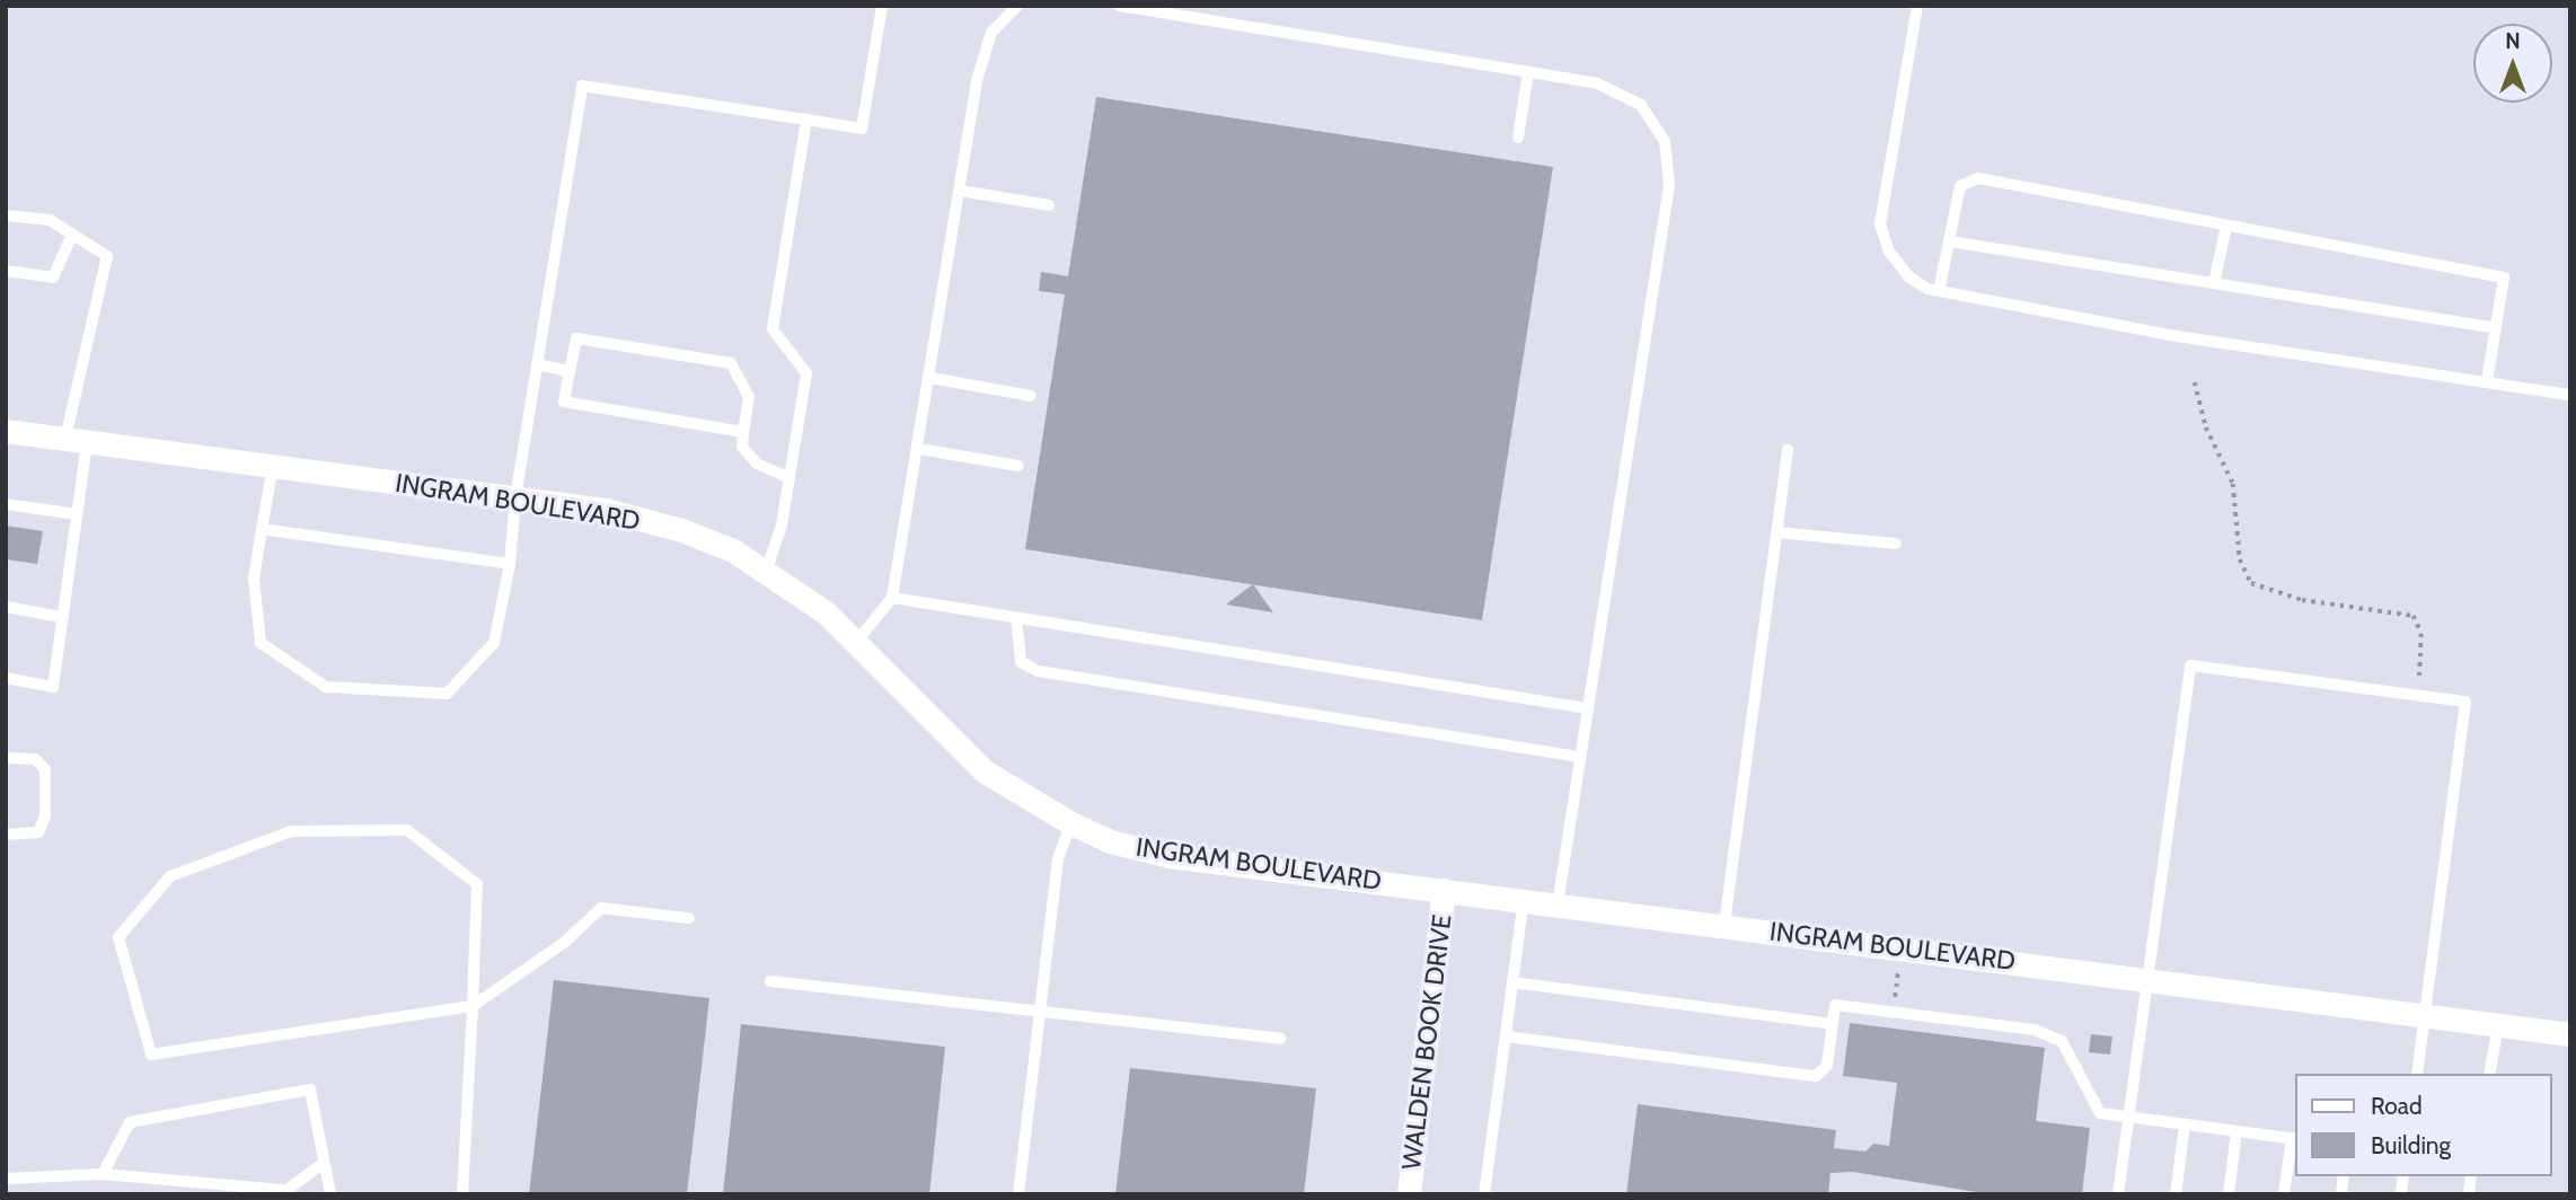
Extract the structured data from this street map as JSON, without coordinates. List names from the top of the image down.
{
  "streets": {
    "street": ["INGRAM BOULEVARD", "WALDEN BOOK DRIVE"]
  },
  "crossings": [
    ["INGRAM BOULEVARD", "WALDEN BOOK DRIVE"]
  ],
  "legend": ["Road", "Building"],
  "north": "top"
}
